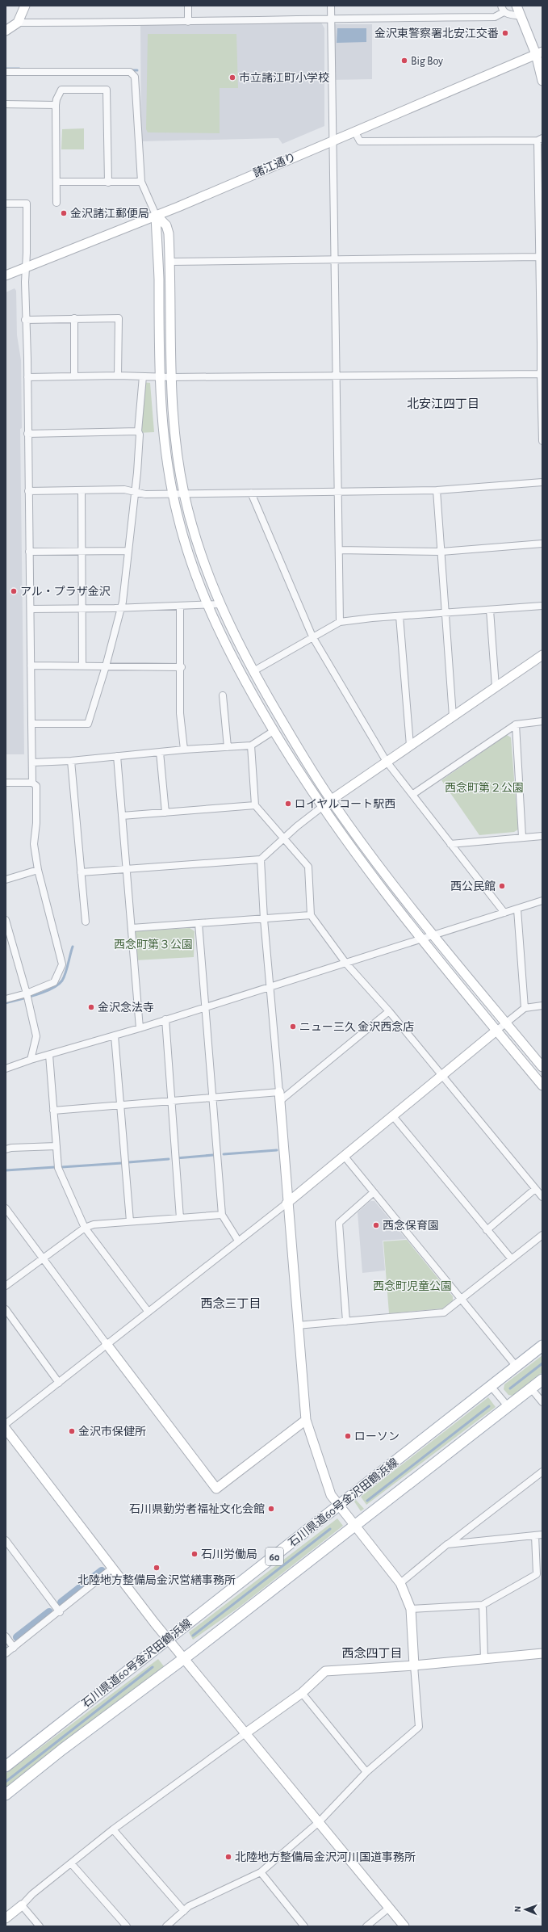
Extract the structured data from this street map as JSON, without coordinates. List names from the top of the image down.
{
  "streets": {
    "main road": ["石川県道60号金沢田鶴浜線", "60"],
    "street": ["諸江通り"]
  },
  "districts": ["北安江四丁目", "西念三丁目", "西念四丁目"],
  "parks": ["西念町第２公園", "西念町第３公園", "西念町児童公園"],
  "places": [
    "金沢東警察署北安江交番",
    "Big Boy",
    "市立諸江町小学校",
    "金沢諸江郵便局",
    "アル・プラザ金沢",
    "ロイヤルコート駅西",
    "西公民館",
    "金沢念法寺",
    "ニュー三久 金沢西念店",
    "西念保育園",
    "金沢市保健所",
    "ローソン",
    "石川県勤労者福祉文化会館",
    "石川労働局",
    "北陸地方整備局金沢営繕事務所",
    "北陸地方整備局金沢河川国道事務所"
  ],
  "north": "left"
}
